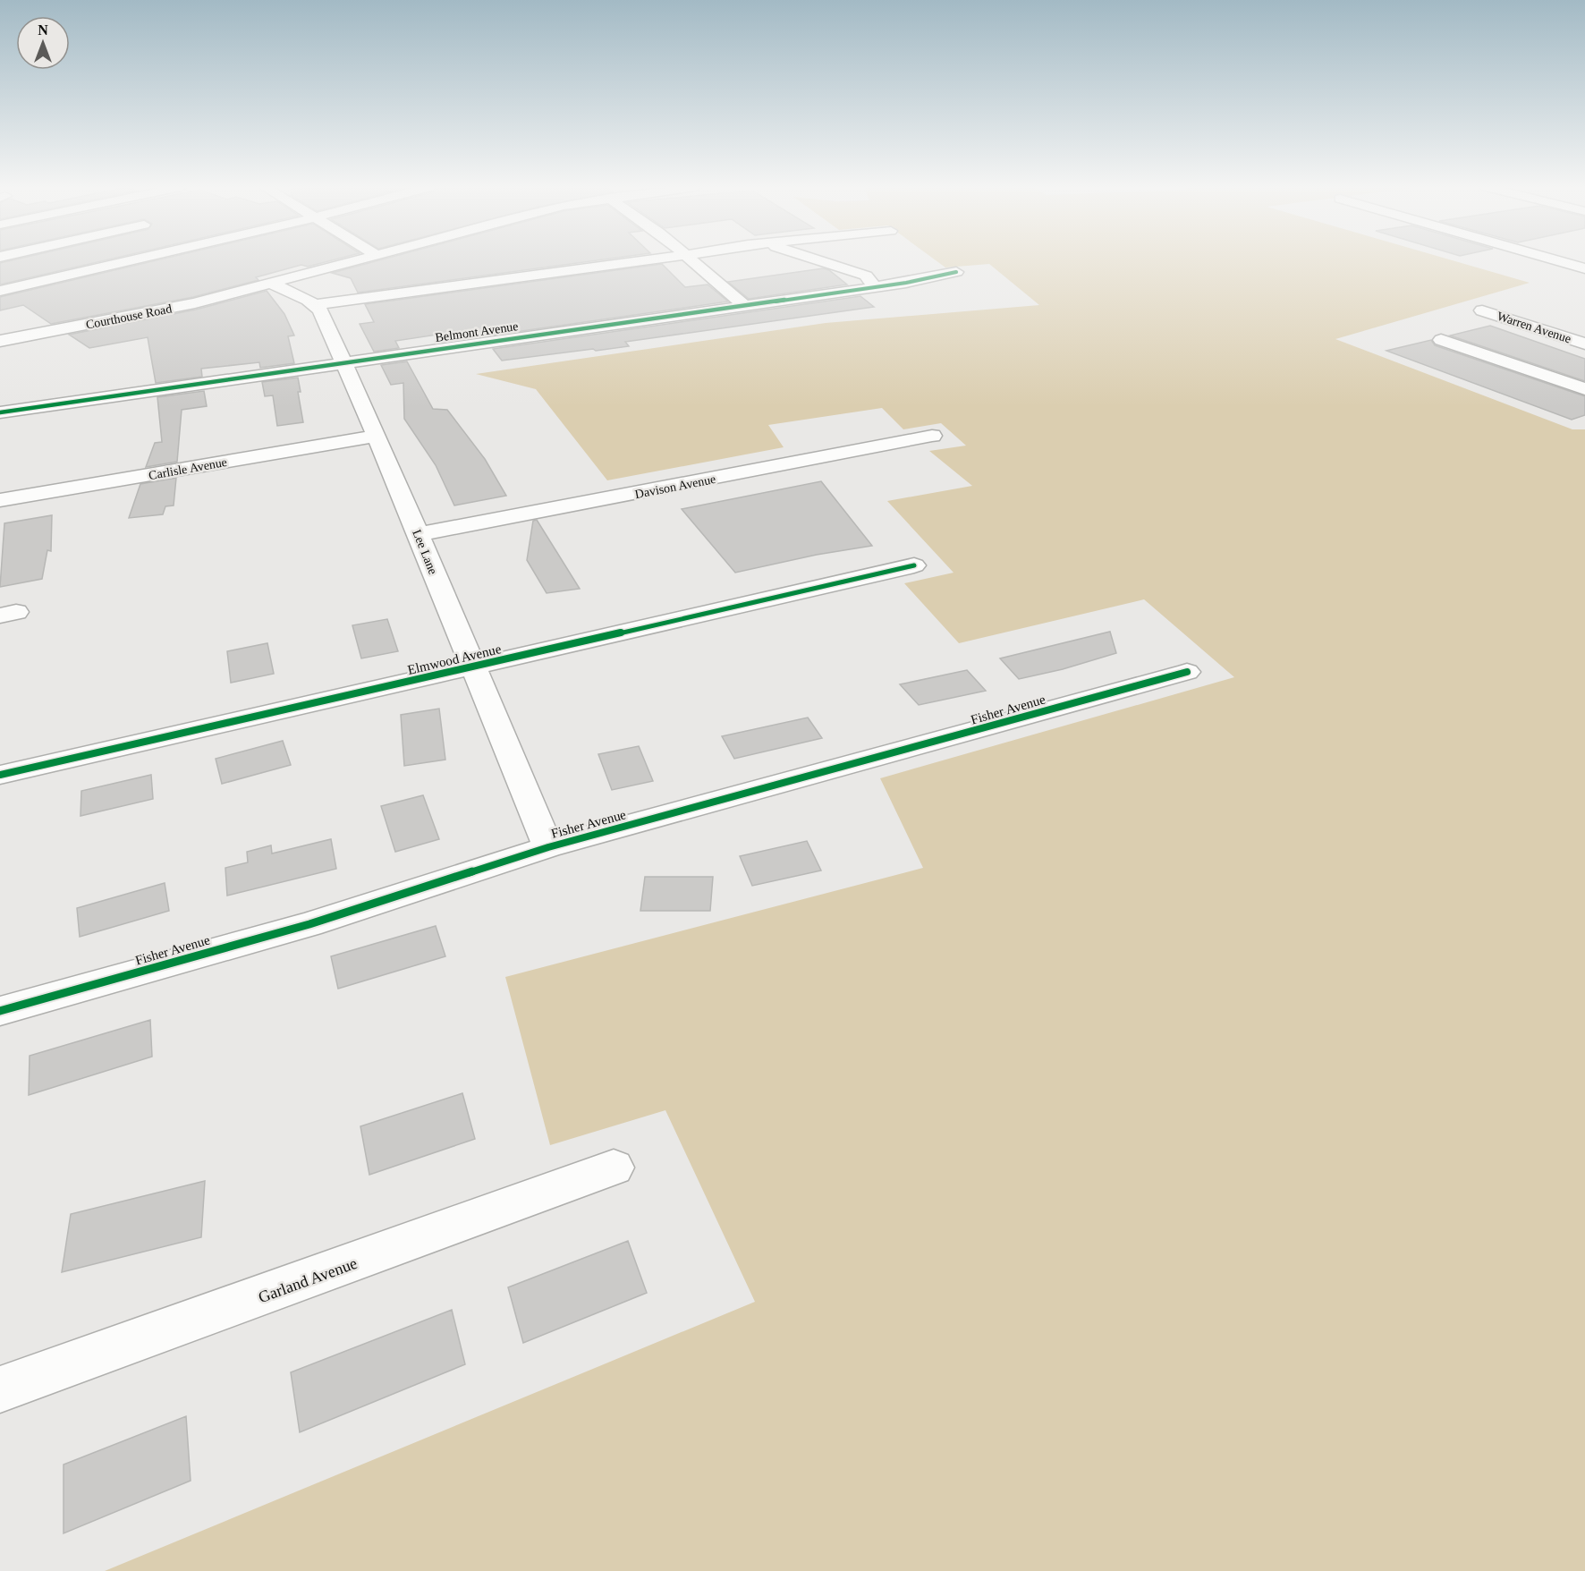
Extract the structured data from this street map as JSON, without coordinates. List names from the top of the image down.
{
  "streets": {
    "street": [
      "Courthouse Road",
      "Warren Avenue",
      "Belmont Avenue",
      "Carlisle Avenue",
      "Davison Avenue",
      "Lee Lane",
      "Elmwood Avenue",
      "Fisher Avenue",
      "Garland Avenue"
    ]
  },
  "crossings": [
    ["Belmont Avenue", "Lee Lane"],
    ["Carlisle Avenue", "Lee Lane"],
    ["Davison Avenue", "Lee Lane"],
    ["Lee Lane", "Elmwood Avenue"],
    ["Lee Lane", "Fisher Avenue"]
  ],
  "north": "top"
}
